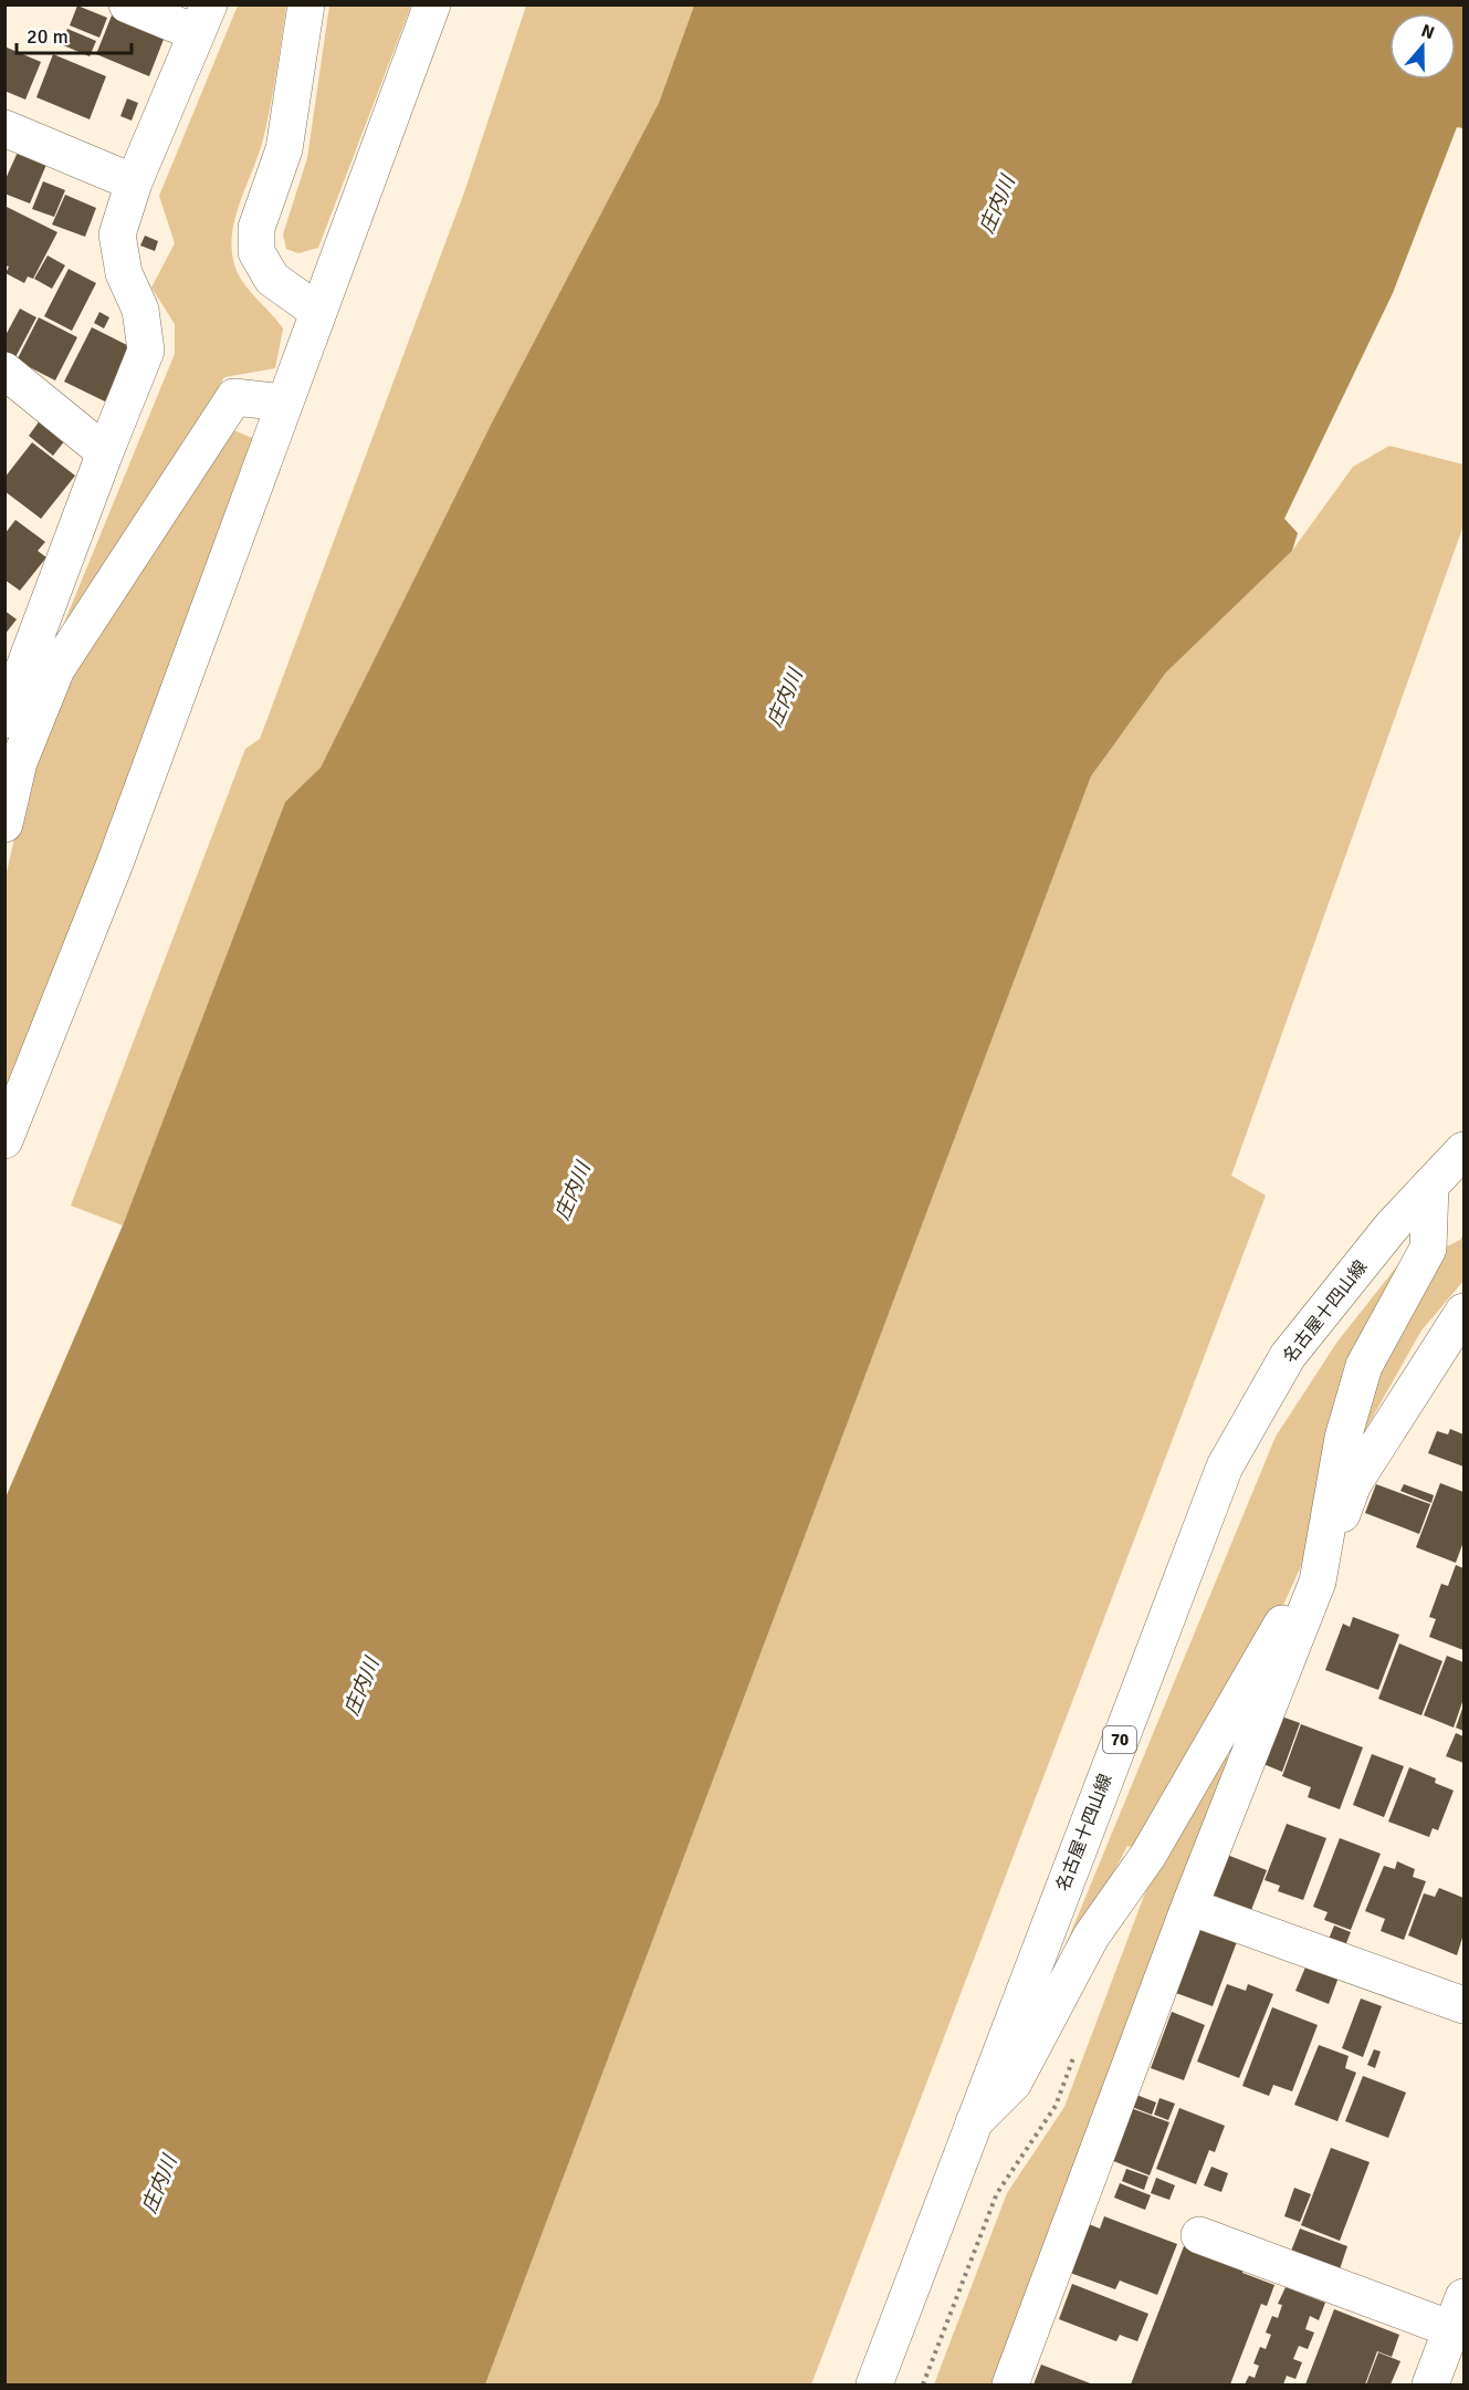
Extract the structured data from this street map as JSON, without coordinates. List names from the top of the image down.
{
  "streets": {
    "street": ["名古屋十四山線", "70"]
  },
  "water": ["庄内川"],
  "scale_bar": "20 m",
  "north": "top"
}
